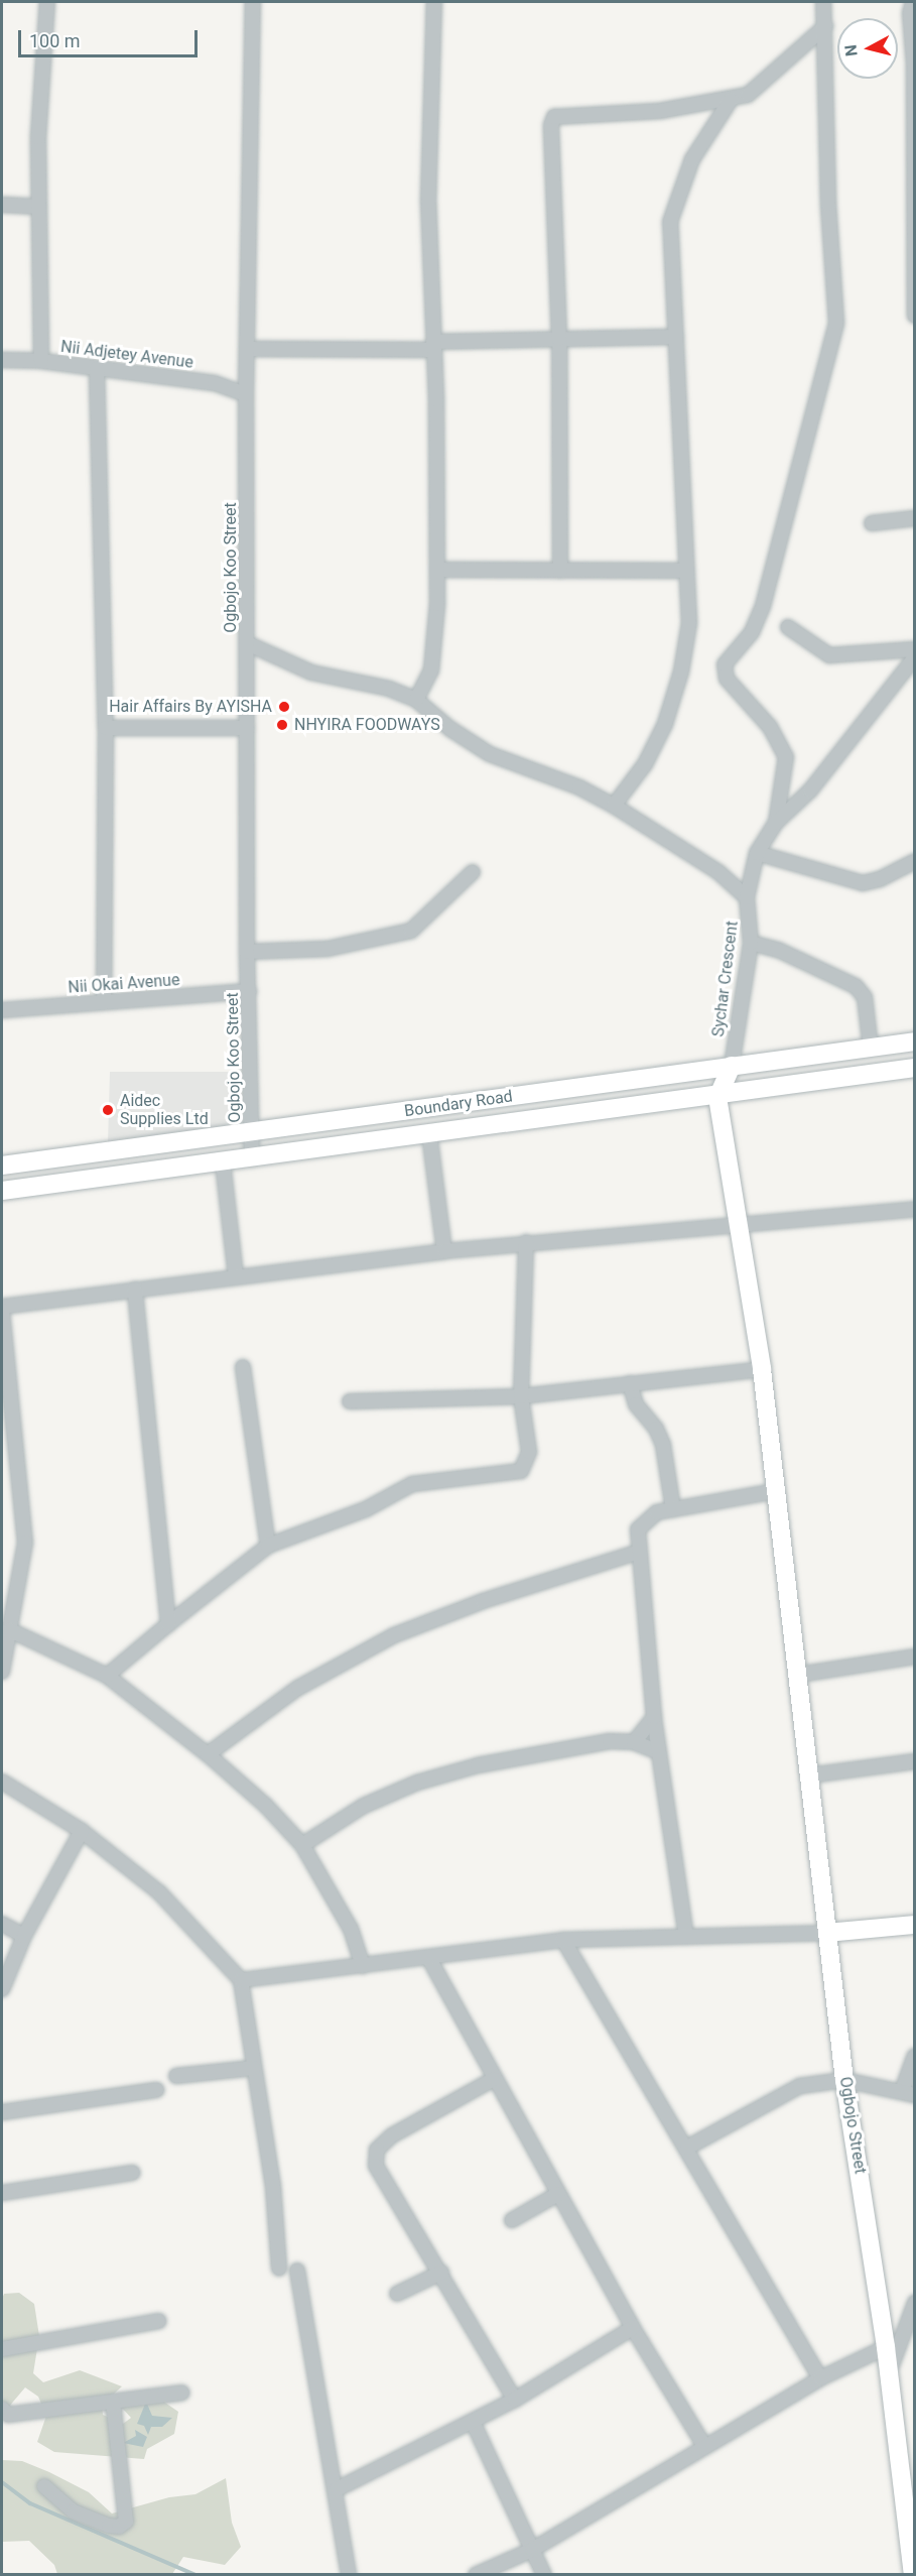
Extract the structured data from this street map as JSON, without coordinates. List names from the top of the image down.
{
  "streets": {
    "main road": ["Boundary Road", "Ogbojo Street"],
    "street": [
      "Nii Adjetey Avenue",
      "Ogbojo Koo Street",
      "Sychar Crescent",
      "Nii Okai Avenue"
    ]
  },
  "crossings": [
    ["Nii Adjetey Avenue", "Ogbojo Koo Street"],
    ["Ogbojo Koo Street", "Nii Okai Avenue"],
    ["Ogbojo Koo Street", "Boundary Road"],
    ["Sychar Crescent", "Boundary Road"],
    ["Boundary Road", "Ogbojo Street"]
  ],
  "places": ["Hair Affairs By AYISHA", "NHYIRA FOODWAYS", "Aidec Supplies Ltd"],
  "scale_bar": "100 m",
  "north": "left"
}
